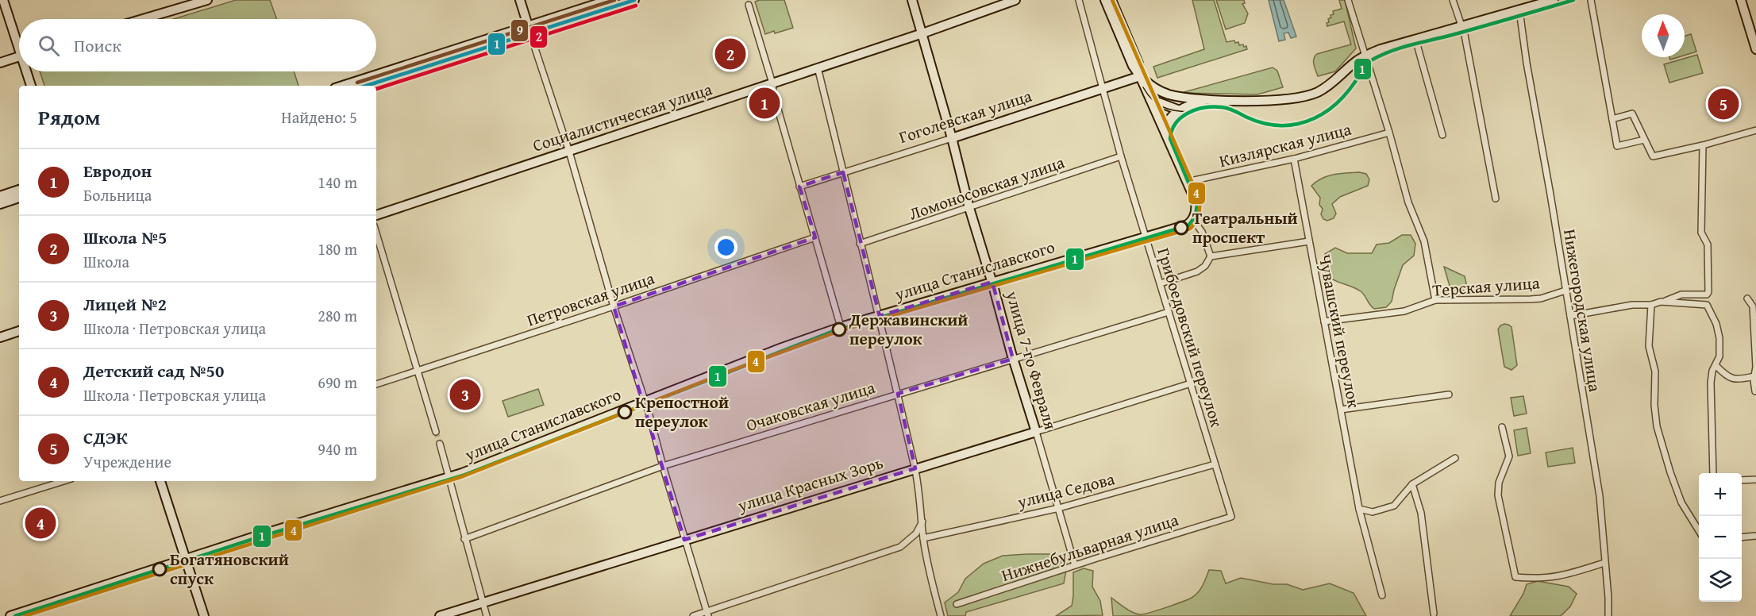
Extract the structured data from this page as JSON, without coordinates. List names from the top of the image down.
{
  "streets": {
    "street": [
      "Гоголевская улица",
      "Социалистическая улица",
      "Кизлярская улица",
      "Ломоносовская улица",
      "улица Станиславского",
      "Терская улица",
      "Петровская улица",
      "Нижегородская улица",
      "Чувашский переулок",
      "Грибоедовский переулок",
      "улица 7-го Февраля",
      "Очаковская улица",
      "улица Красных Зорь",
      "улица Седова",
      "Нижнебульварная улица"
    ]
  },
  "crossings": [
    ["Гоголевская улица", "Грибоедовский переулок"],
    ["Гоголевская улица", "улица 7-го Февраля"],
    ["Социалистическая улица", "улица 7-го Февраля"],
    ["Кизлярская улица", "Чувашский переулок"],
    ["Ломоносовская улица", "Грибоедовский переулок"],
    ["Ломоносовская улица", "улица 7-го Февраля"],
    ["улица Станиславского", "Грибоедовский переулок"],
    ["улица Станиславского", "улица 7-го Февраля"],
    ["Терская улица", "Нижегородская улица"],
    ["Терская улица", "Чувашский переулок"],
    ["Грибоедовский переулок", "Очаковская улица"],
    ["Грибоедовский переулок", "улица Красных Зорь"],
    ["Грибоедовский переулок", "улица Седова"],
    ["Грибоедовский переулок", "Нижнебульварная улица"],
    ["улица 7-го Февраля", "Очаковская улица"],
    ["улица 7-го Февраля", "улица Красных Зорь"],
    ["улица 7-го Февраля", "улица Седова"],
    ["улица 7-го Февраля", "Нижнебульварная улица"]
  ],
  "places": [
    "Театральный проспект",
    "Державинский переулок",
    "Крепостной переулок",
    "Богатяновский спуск"
  ],
  "lines": [
    "transit line 1",
    "transit line 4",
    "transit line 9",
    "transit line 2"
  ],
  "north": "top",
  "page": {
    "search": "Поиск",
    "pins": [
      "2",
      "1",
      "5",
      "3",
      "4"
    ],
    "heading": ["Рядом", "Найдено: 5"],
    "list": [
      {
        "mark": "1",
        "name": "Евродон",
        "note": "Больница",
        "value": "140 m"
      },
      {
        "mark": "2",
        "name": "Школа №5",
        "note": "Школа",
        "value": "180 m"
      },
      {
        "mark": "3",
        "name": "Лицей №2",
        "note": "Школа · Петровская улица",
        "value": "280 m"
      },
      {
        "mark": "4",
        "name": "Детский сад №50",
        "note": "Школа · Петровская улица",
        "value": "690 m"
      },
      {
        "mark": "5",
        "name": "СДЭК",
        "note": "Учреждение",
        "value": "940 m"
      }
    ],
    "map_buttons": ["+", "−"]
  }
}
